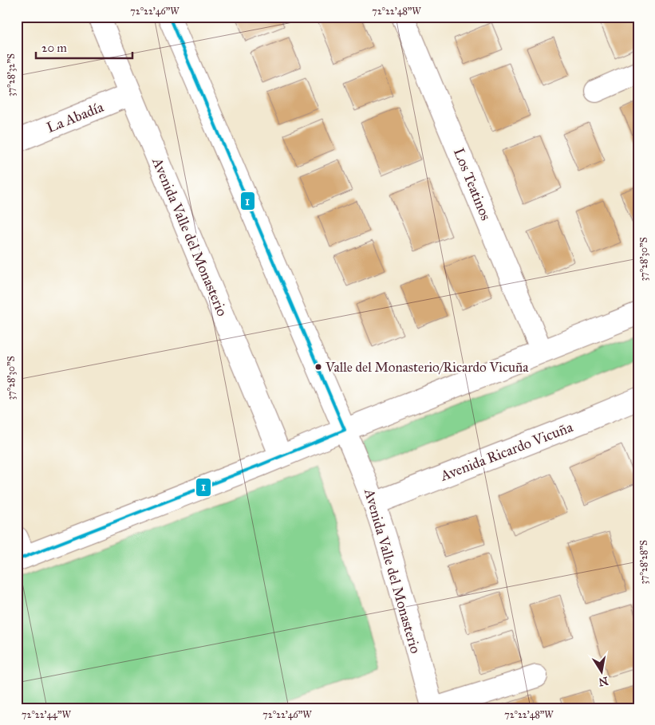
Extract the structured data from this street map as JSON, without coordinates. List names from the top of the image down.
{
  "streets": {
    "street": [
      "La Abadía",
      "Los Teatinos",
      "Avenida Valle del Monasterio",
      "Avenida Ricardo Vicuña"
    ]
  },
  "crossings": [
    ["La Abadía", "Avenida Valle del Monasterio"],
    ["Avenida Valle del Monasterio", "Avenida Ricardo Vicuña"]
  ],
  "places": ["Valle del Monasterio/Ricardo Vicuña"],
  "lines": ["transit line 1"],
  "scale_bar": "20 m",
  "north": "bottom",
  "coordinates": [
    "72°22'46\"W",
    "72°22'48\"W",
    "37°28'32\"S",
    "37°28'30\"S",
    "37°28'28\"S",
    "72°22'44\"W"
  ]
}
